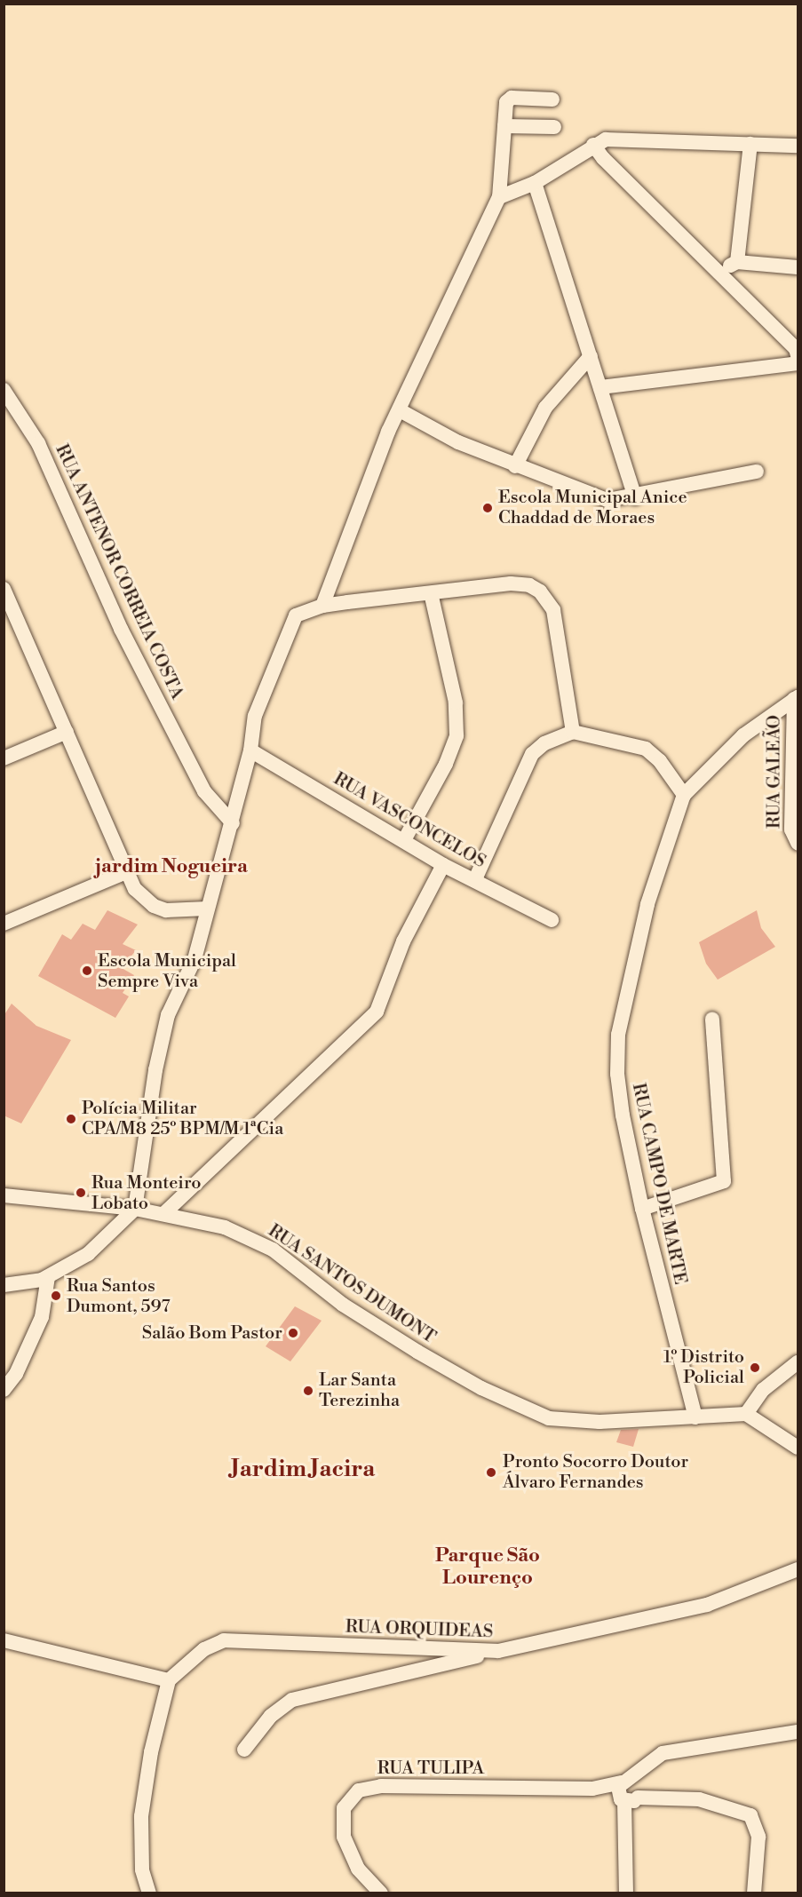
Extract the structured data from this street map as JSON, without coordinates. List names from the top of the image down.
{
  "streets": {
    "street": [
      "RUA ANTENOR CORREIA COSTA",
      "RUA GALEÃO",
      "RUA VASCONCELOS",
      "RUA CAMPO DE MARTE",
      "RUA SANTOS DUMONT",
      "RUA ORQUIDEAS",
      "RUA TULIPA"
    ]
  },
  "crossings": [
    ["RUA GALEÃO", "RUA CAMPO DE MARTE"],
    ["RUA CAMPO DE MARTE", "RUA SANTOS DUMONT"]
  ],
  "districts": ["jardim Nogueira", "Jardim Jacira", "Parque São Lourenço"],
  "places": [
    "Escola Municipal Anice Chaddad de Moraes",
    "Escola Municipal Sempre Viva",
    "Polícia Militar CPA/M8 25º BPM/M 1ªCia",
    "Rua Monteiro Lobato",
    "Rua Santos Dumont, 597",
    "Salão Bom Pastor",
    "1º Distrito Policial",
    "Lar Santa Terezinha",
    "Pronto Socorro Doutor Álvaro Fernandes"
  ]
}
